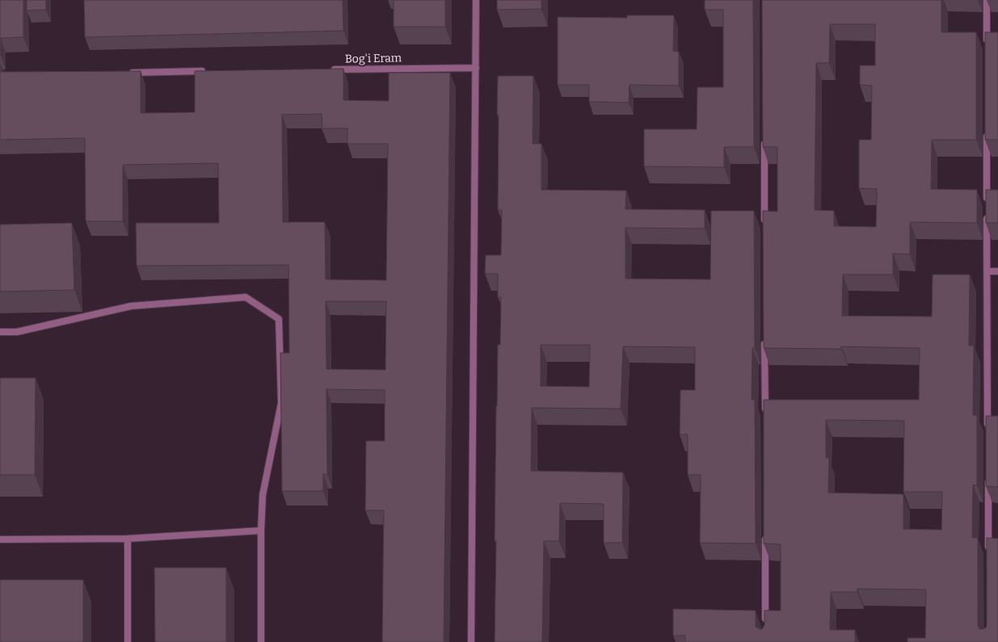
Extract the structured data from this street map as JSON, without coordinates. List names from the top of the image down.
{
  "streets": {
    "street": ["Bog'i Eram"]
  }
}
